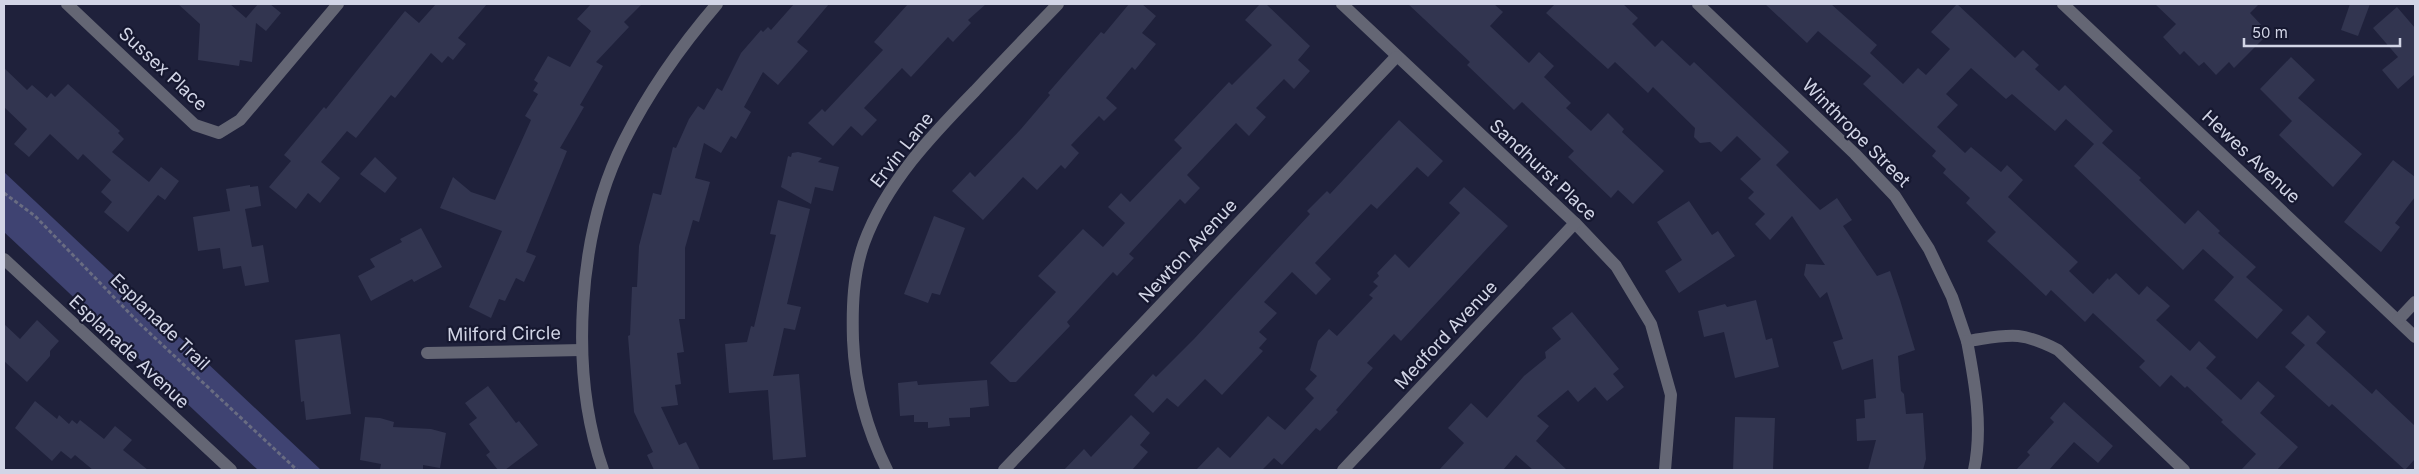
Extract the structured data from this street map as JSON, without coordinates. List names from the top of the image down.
{
  "streets": {
    "street": [
      "Sussex Place",
      "Winthrope Street",
      "Ervin Lane",
      "Hewes Avenue",
      "Sandhurst Place",
      "Newton Avenue",
      "Milford Circle",
      "Medford Avenue",
      "Esplanade Avenue"
    ],
    "path": ["Esplanade Trail"]
  },
  "crossings": [
    ["Sandhurst Place", "Newton Avenue"],
    ["Sandhurst Place", "Medford Avenue"]
  ],
  "scale_bar": "50 m"
}
